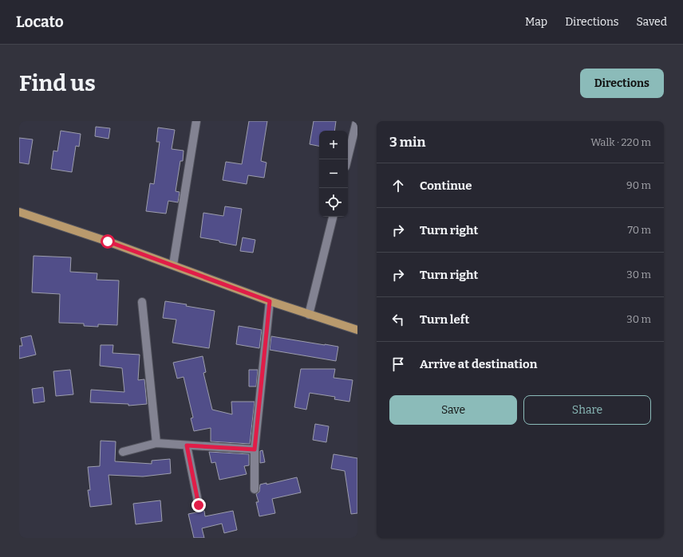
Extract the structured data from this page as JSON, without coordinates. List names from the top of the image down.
{
  "page": {
    "header": "Locato",
    "nav": ["Map", "Directions", "Saved"],
    "buttons": [
      "Directions",
      ["Save", "Share"]
    ],
    "title": "Find us",
    "heading": ["3 min", "Walk · 220 m"],
    "map_buttons": ["+", "−"],
    "list": [
      ["Continue", "90 m"],
      ["Turn right", "70 m"],
      ["Turn right", "30 m"],
      ["Turn left", "30 m"],
      "Arrive at destination"
    ]
  }
}
